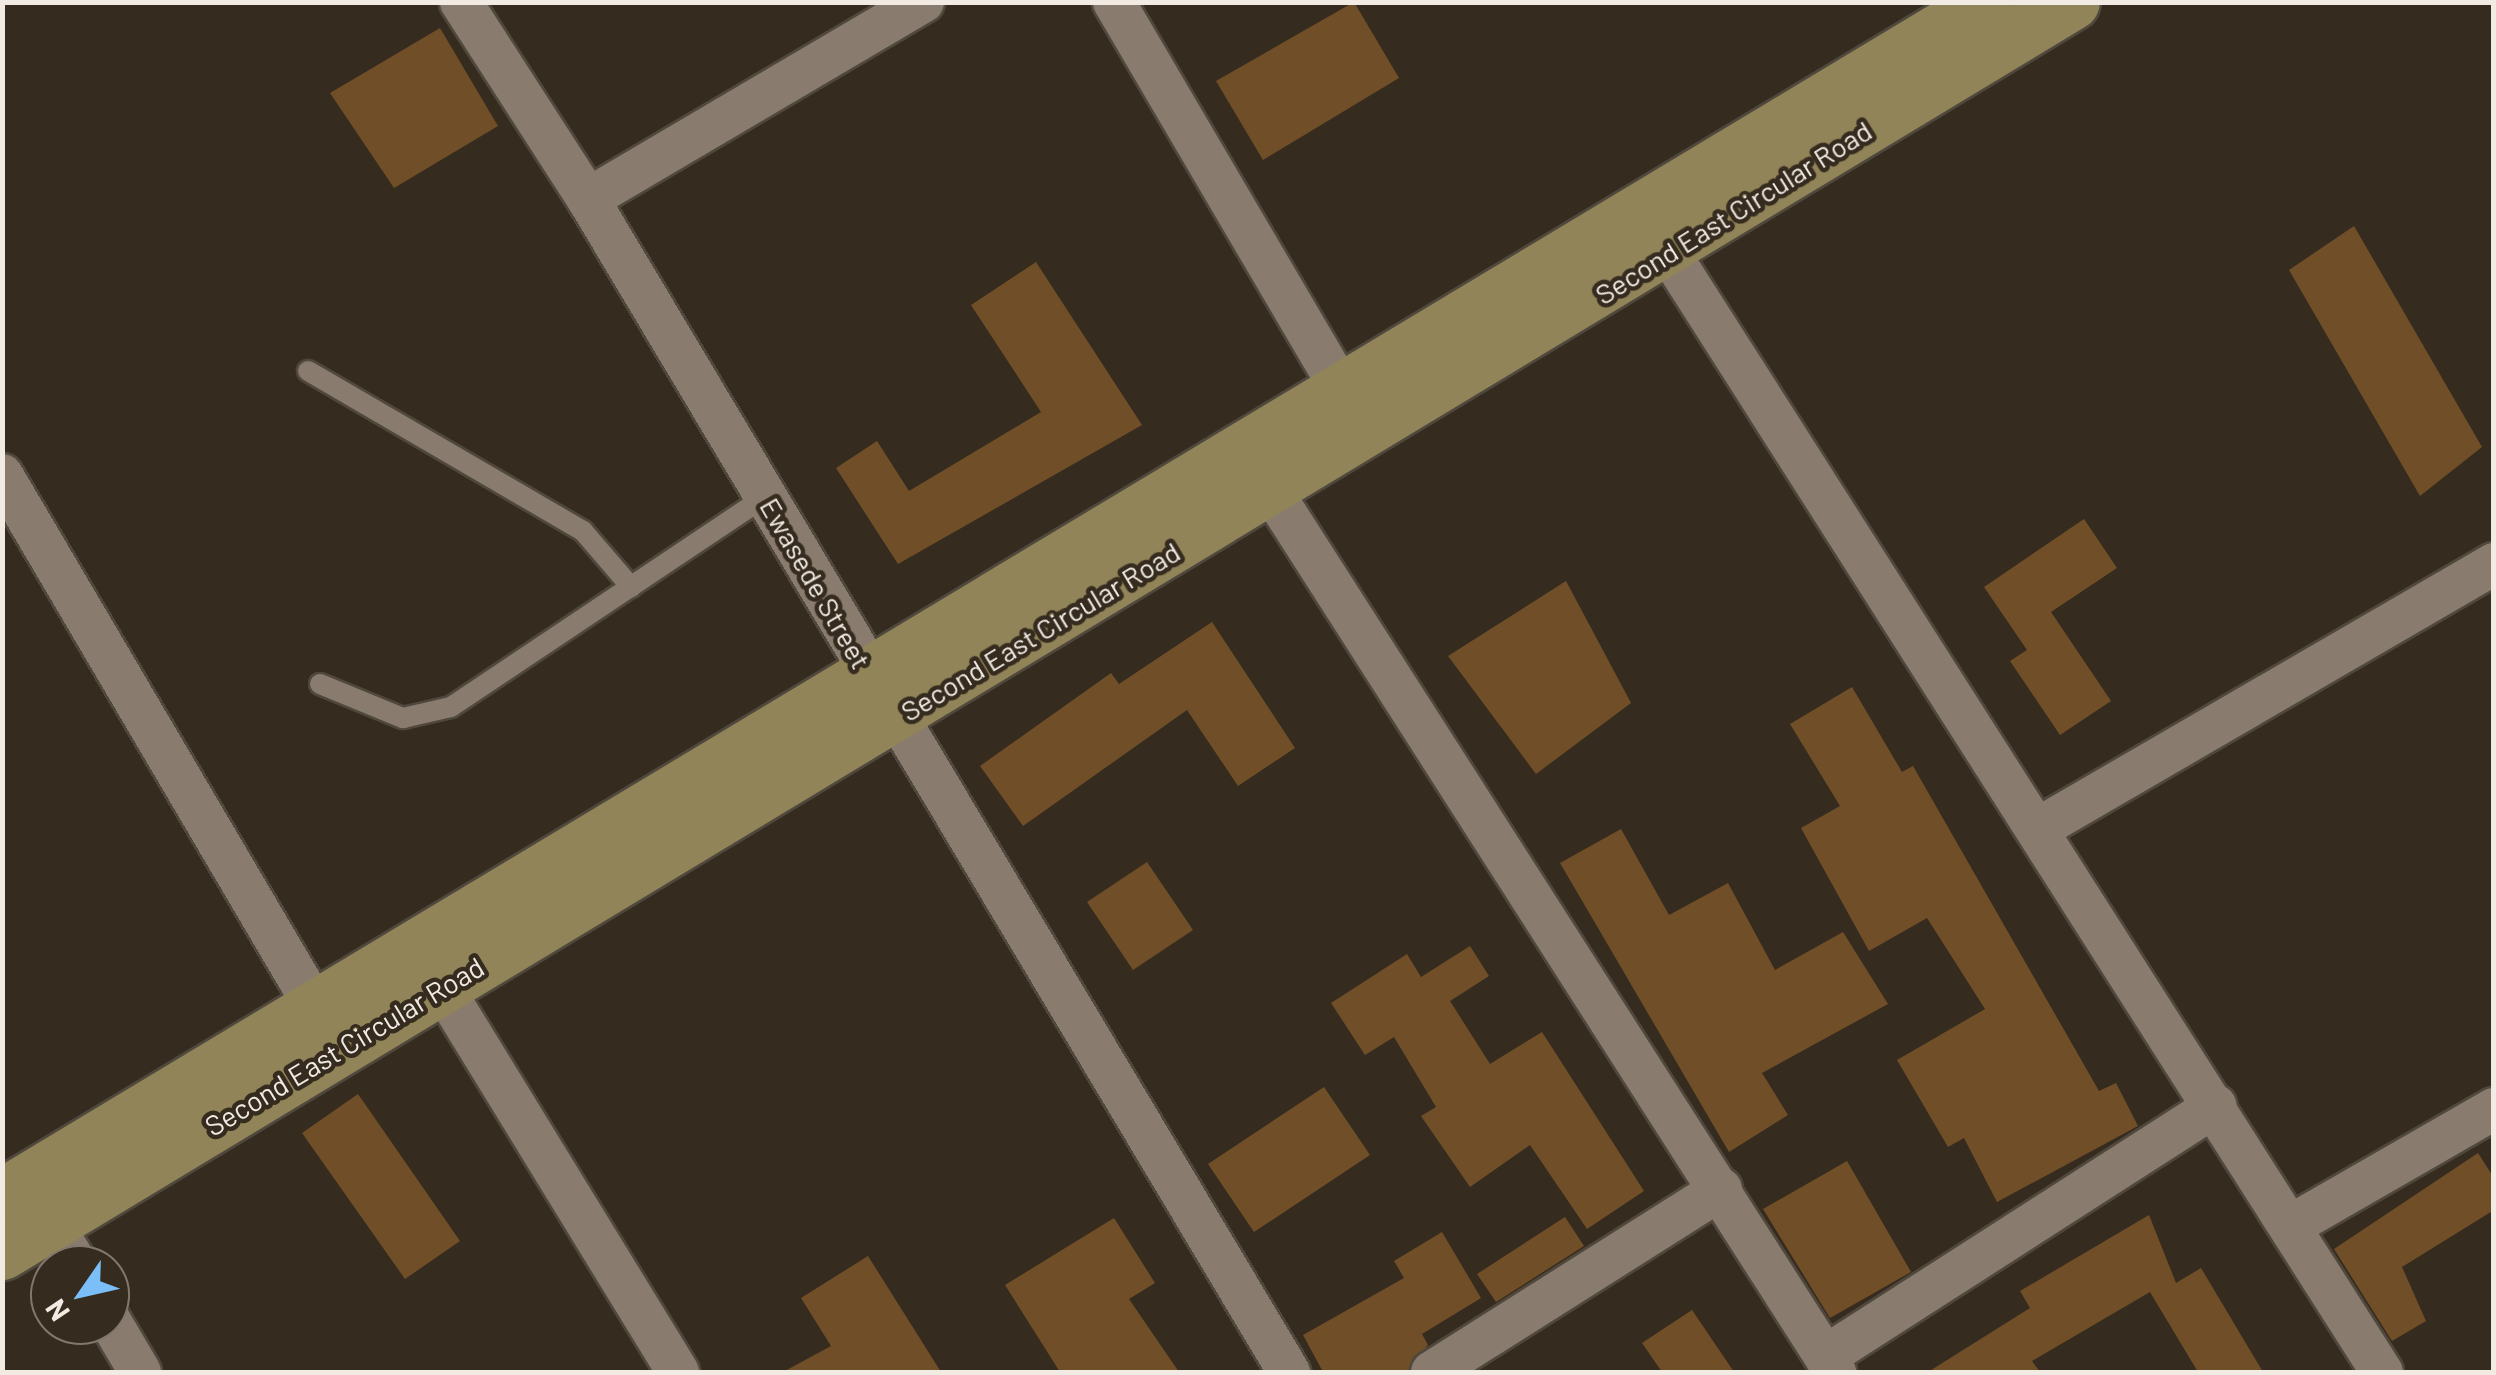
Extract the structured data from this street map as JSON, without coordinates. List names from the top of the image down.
{
  "streets": {
    "main road": ["Second East Circular Road"],
    "street": ["Ewasede Street"]
  },
  "crossings": [
    ["Second East Circular Road", "Ewasede Street"]
  ],
  "north": "bottom left"
}
